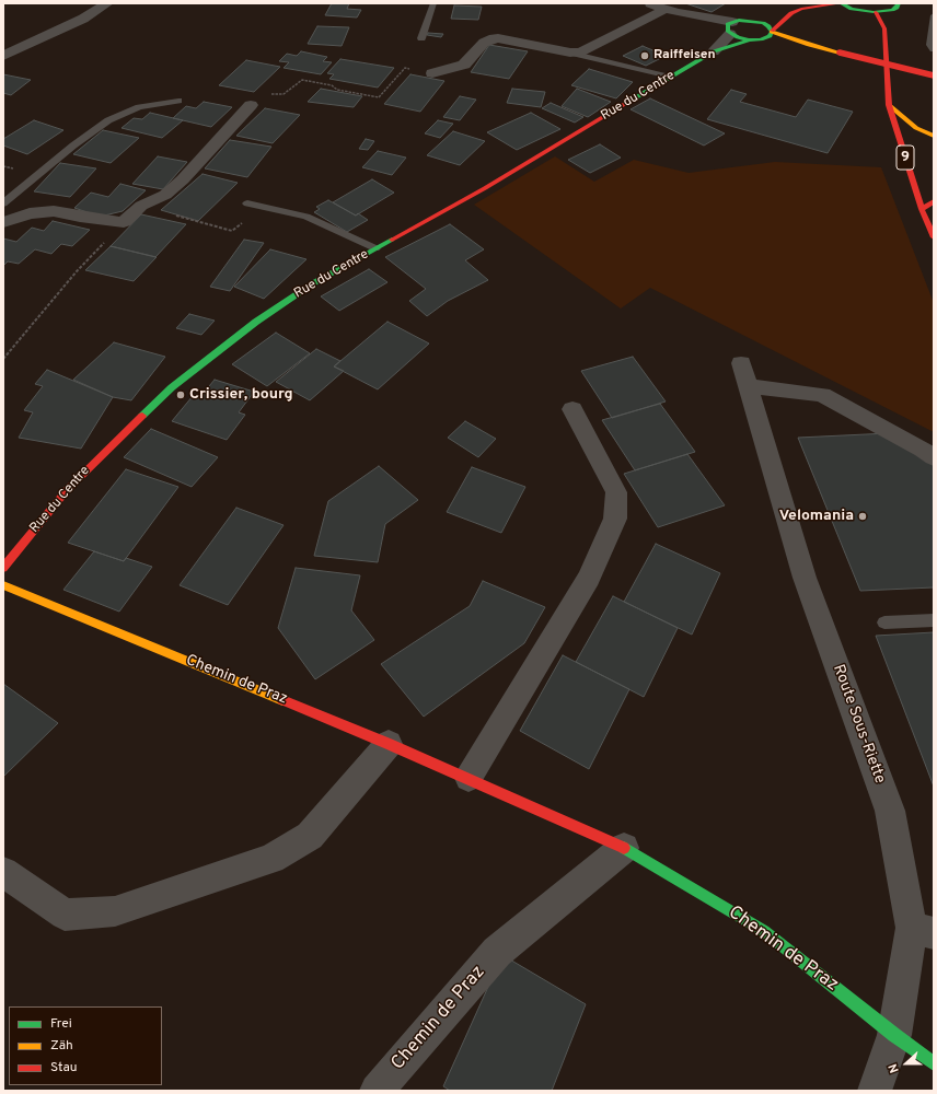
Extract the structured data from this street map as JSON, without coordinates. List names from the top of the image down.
{
  "streets": {
    "street": [
      "Rue du Centre",
      "9",
      "Chemin de Praz",
      "Route Sous-Riette"
    ]
  },
  "crossings": [
    ["Chemin de Praz", "Route Sous-Riette"]
  ],
  "places": ["Raiffeisen", "Crissier, bourg", "Velomania"],
  "legend": ["Frei", "Zäh", "Stau"],
  "north": "left"
}
